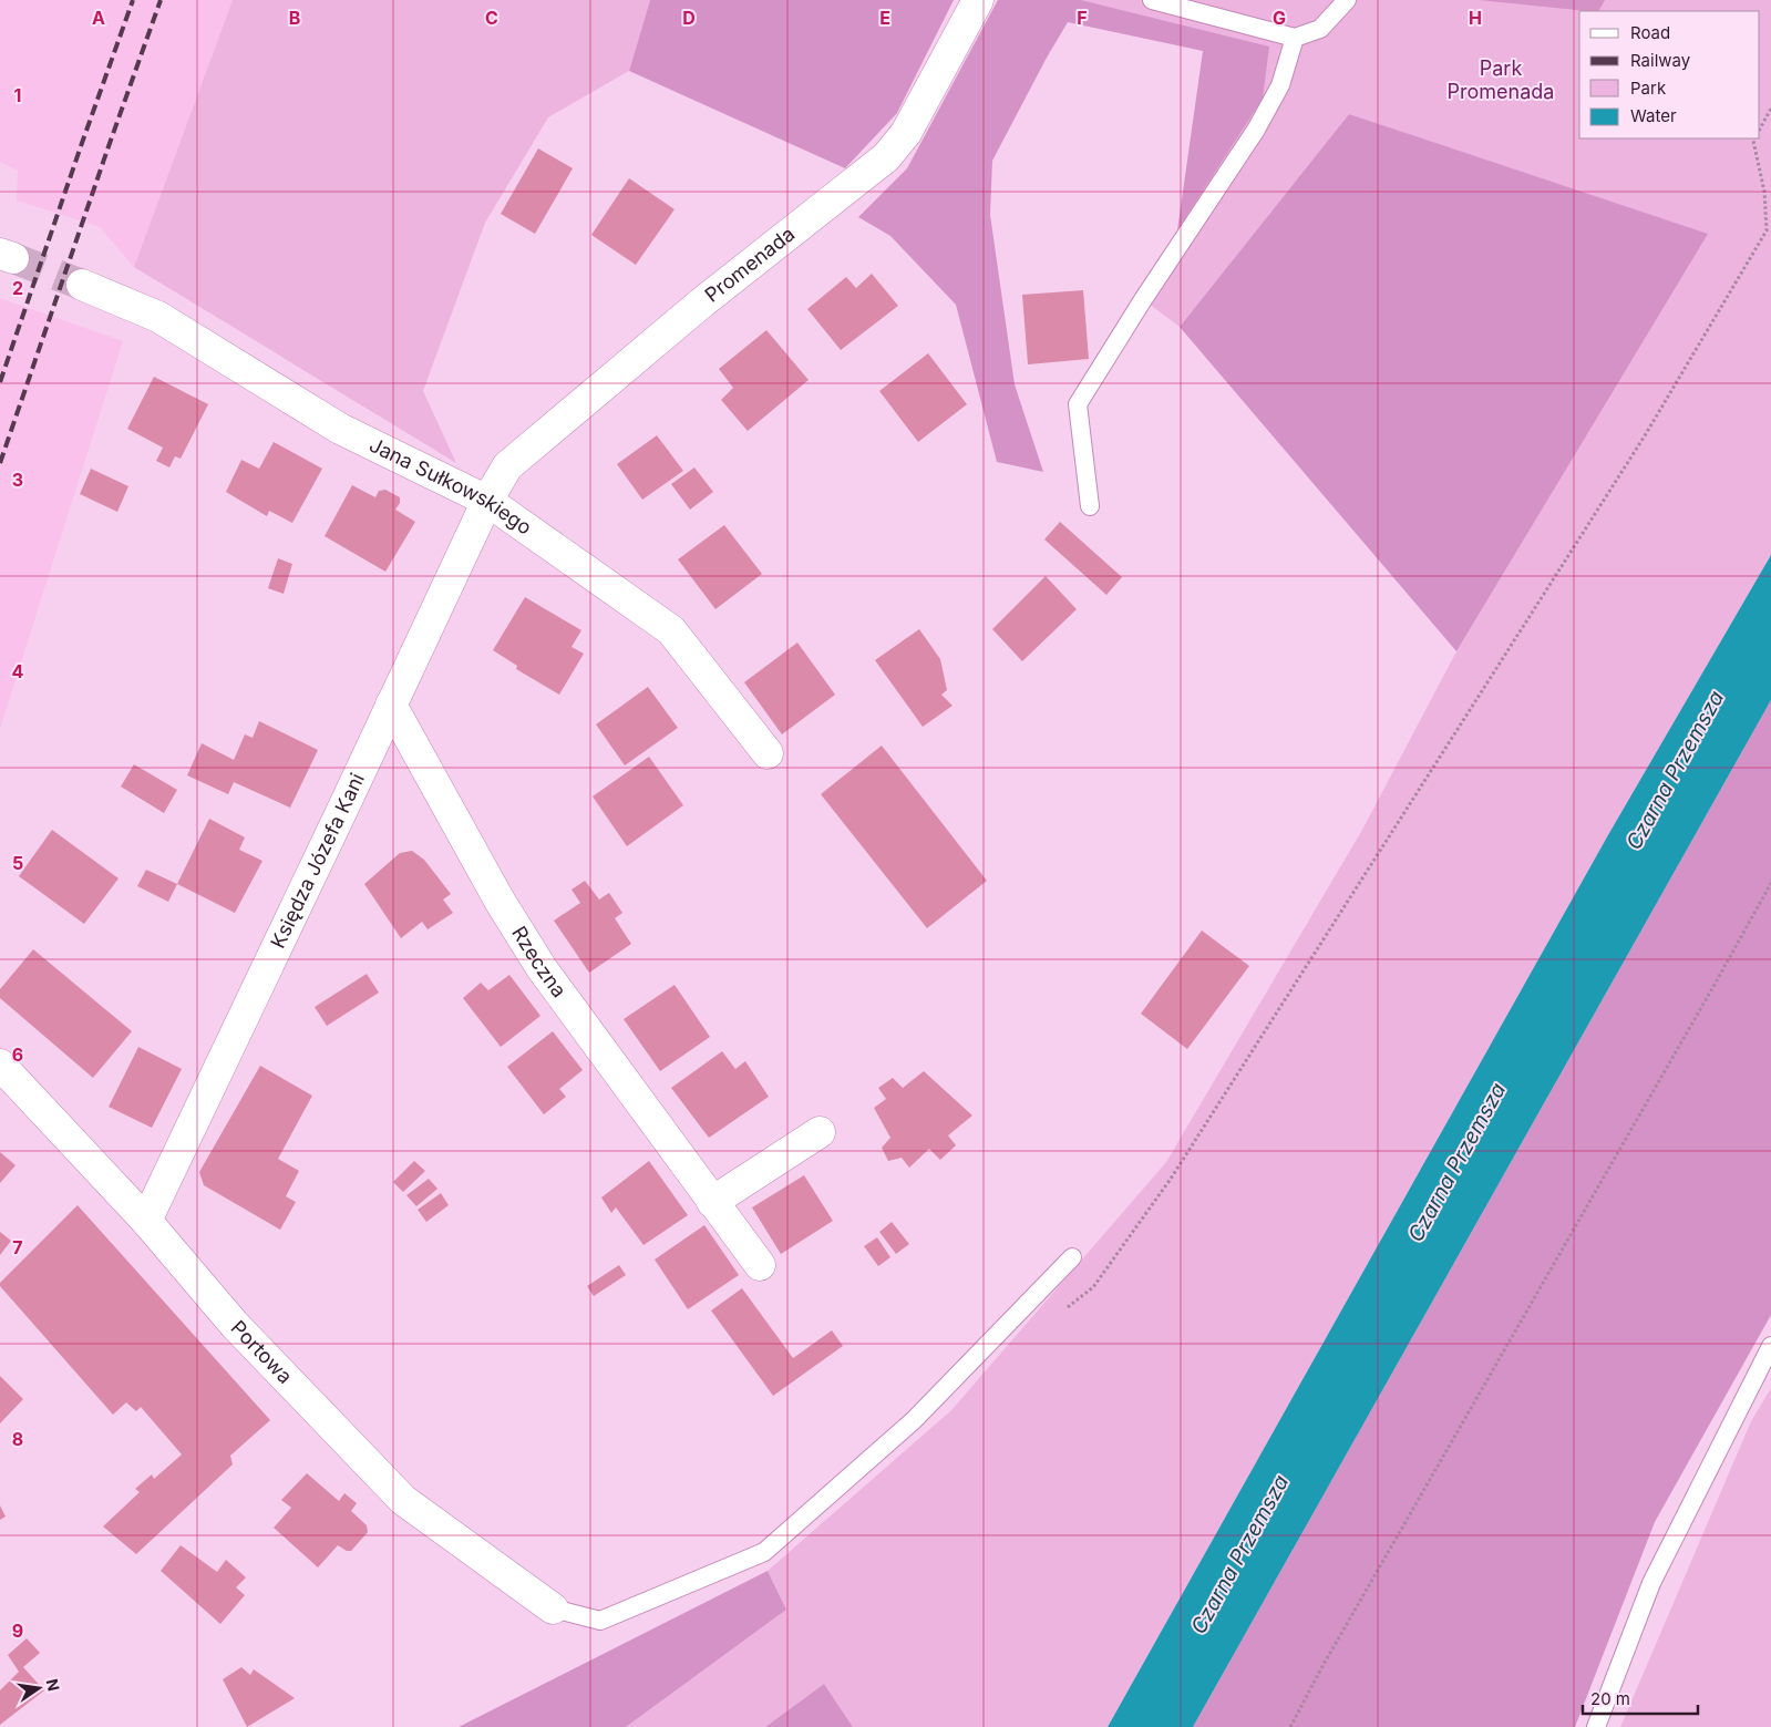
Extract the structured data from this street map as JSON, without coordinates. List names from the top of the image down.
{
  "streets": {
    "street": [
      "Promenada",
      "Jana Sułkowskiego",
      "Księdza Józefa Kani",
      "Rzeczna",
      "Portowa"
    ]
  },
  "crossings": [
    ["Promenada", "Jana Sułkowskiego"],
    ["Promenada", "Księdza Józefa Kani"],
    ["Jana Sułkowskiego", "Księdza Józefa Kani"],
    ["Księdza Józefa Kani", "Rzeczna"],
    ["Księdza Józefa Kani", "Portowa"]
  ],
  "water": ["Czarna Przemsza"],
  "parks": ["Park Promenada"],
  "legend": [
    "Road",
    "Railway",
    "Park",
    "Water"
  ],
  "scale_bar": "20 m",
  "north": "right",
  "grid": {
    "columns": [
      "A",
      "B",
      "C",
      "D",
      "E",
      "F",
      "G",
      "H"
    ],
    "rows": [
      "1",
      "2",
      "3",
      "4",
      "5",
      "6",
      "7",
      "8",
      "9"
    ]
  }
}
